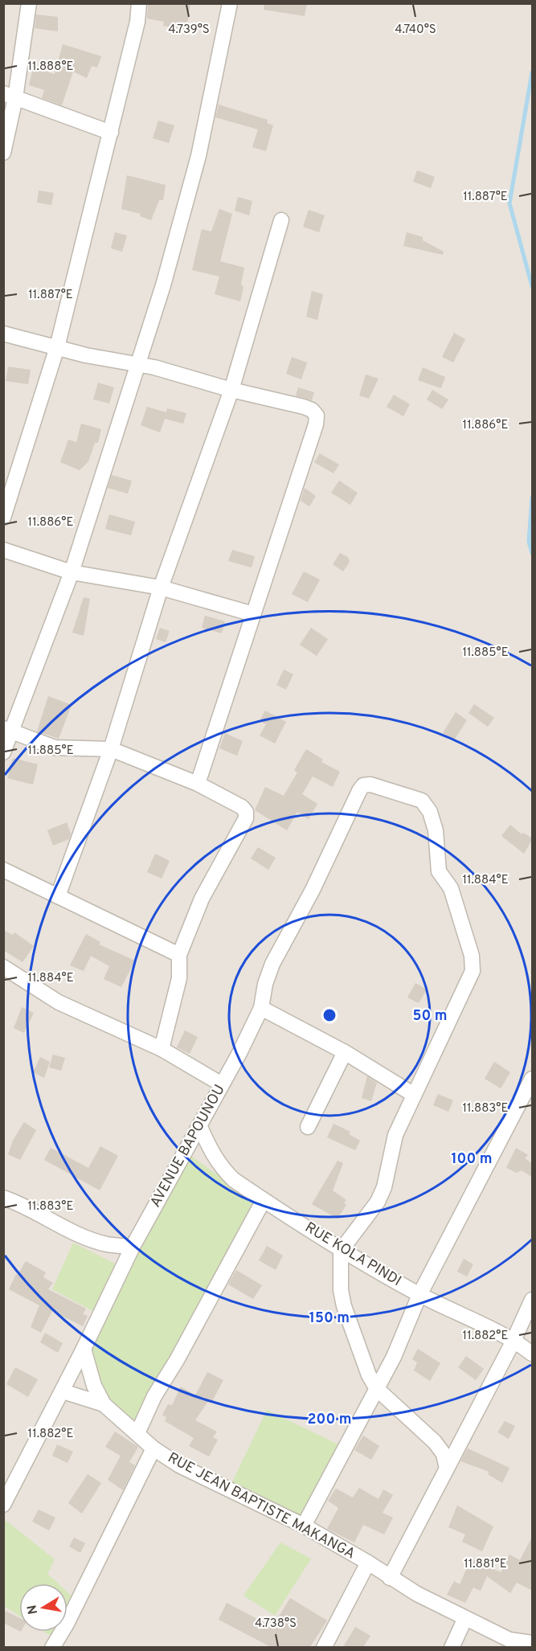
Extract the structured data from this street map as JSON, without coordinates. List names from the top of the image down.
{
  "streets": {
    "street": ["AVENUE BAPOUNOU", "RUE KOLA PINDI", "RUE JEAN BAPTISTE MAKANGA"]
  },
  "crossings": [
    ["AVENUE BAPOUNOU", "RUE KOLA PINDI"],
    ["AVENUE BAPOUNOU", "RUE JEAN BAPTISTE MAKANGA"]
  ],
  "north": "left",
  "coordinates": [
    "4.739°S",
    "4.740°S",
    "11.888°E",
    "11.887°E",
    "11.886°E",
    "11.885°E",
    "11.884°E",
    "11.883°E",
    "11.882°E",
    "11.881°E",
    "4.738°S"
  ],
  "rings": [
    "50 m",
    "100 m",
    "150 m",
    "200 m"
  ]
}
